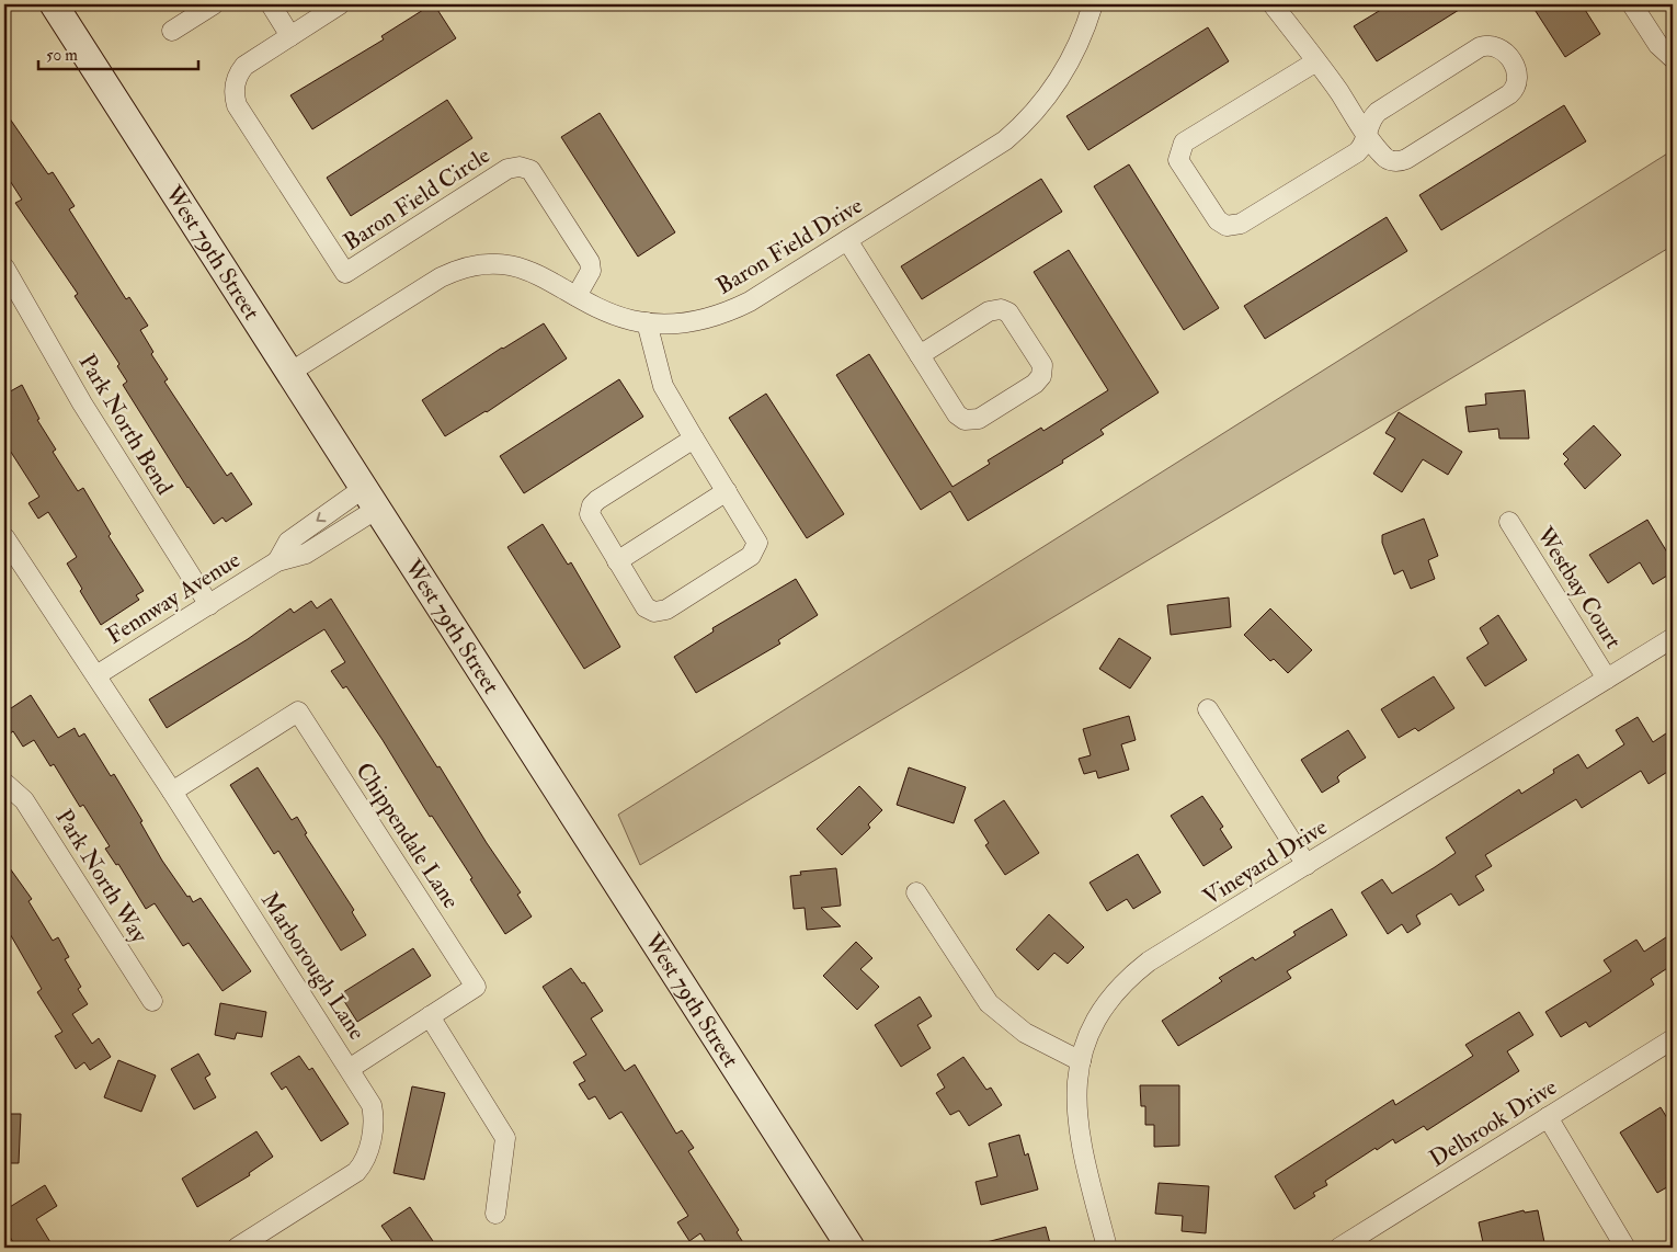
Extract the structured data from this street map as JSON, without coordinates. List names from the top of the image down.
{
  "streets": {
    "main road": ["West 79th Street"],
    "street": [
      "Baron Field Circle",
      "Baron Field Drive",
      "Park North Bend",
      "Westbay Court",
      "Fennway Avenue",
      "Chippendale Lane",
      "Vineyard Drive",
      "Park North Way",
      "Marborough Lane",
      "Delbrook Drive"
    ]
  },
  "crossings": [
    ["Baron Field Circle", "Baron Field Drive"],
    ["Baron Field Drive", "West 79th Street"],
    ["West 79th Street", "Fennway Avenue"],
    ["Park North Bend", "Fennway Avenue"],
    ["Westbay Court", "Vineyard Drive"],
    ["Fennway Avenue", "Marborough Lane"],
    ["Chippendale Lane", "Marborough Lane"]
  ],
  "scale_bar": "50 m"
}
